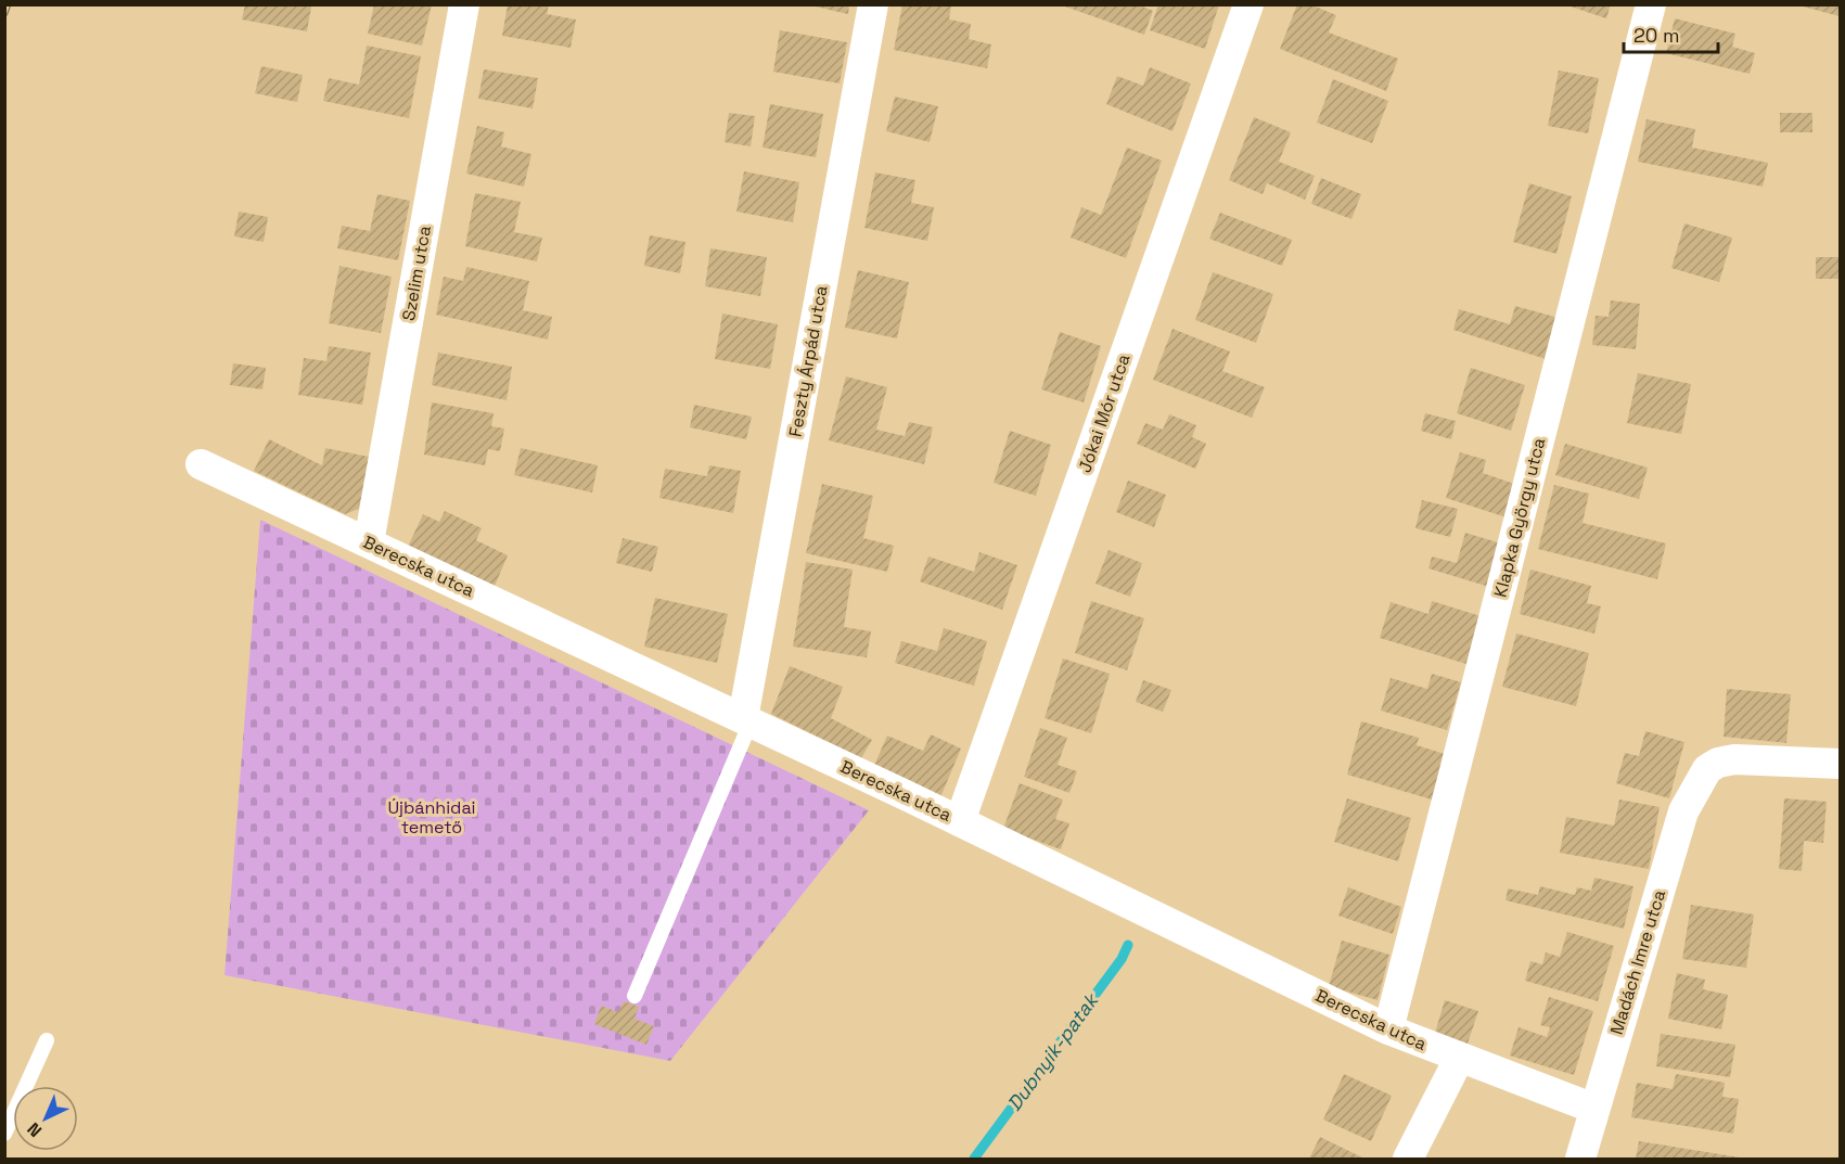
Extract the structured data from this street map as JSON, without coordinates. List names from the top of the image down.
{
  "streets": {
    "street": [
      "Szelim utca",
      "Feszty Árpád utca",
      "Jókai Mór utca",
      "Klapka György utca",
      "Berecska utca",
      "Madách Imre utca"
    ]
  },
  "crossings": [
    ["Szelim utca", "Berecska utca"],
    ["Feszty Árpád utca", "Berecska utca"],
    ["Jókai Mór utca", "Berecska utca"],
    ["Klapka György utca", "Berecska utca"],
    ["Berecska utca", "Madách Imre utca"]
  ],
  "water": ["Dubnyik-patak"],
  "parks": ["Újbánhidai temető"],
  "scale_bar": "20 m",
  "north": "bottom left"
}
